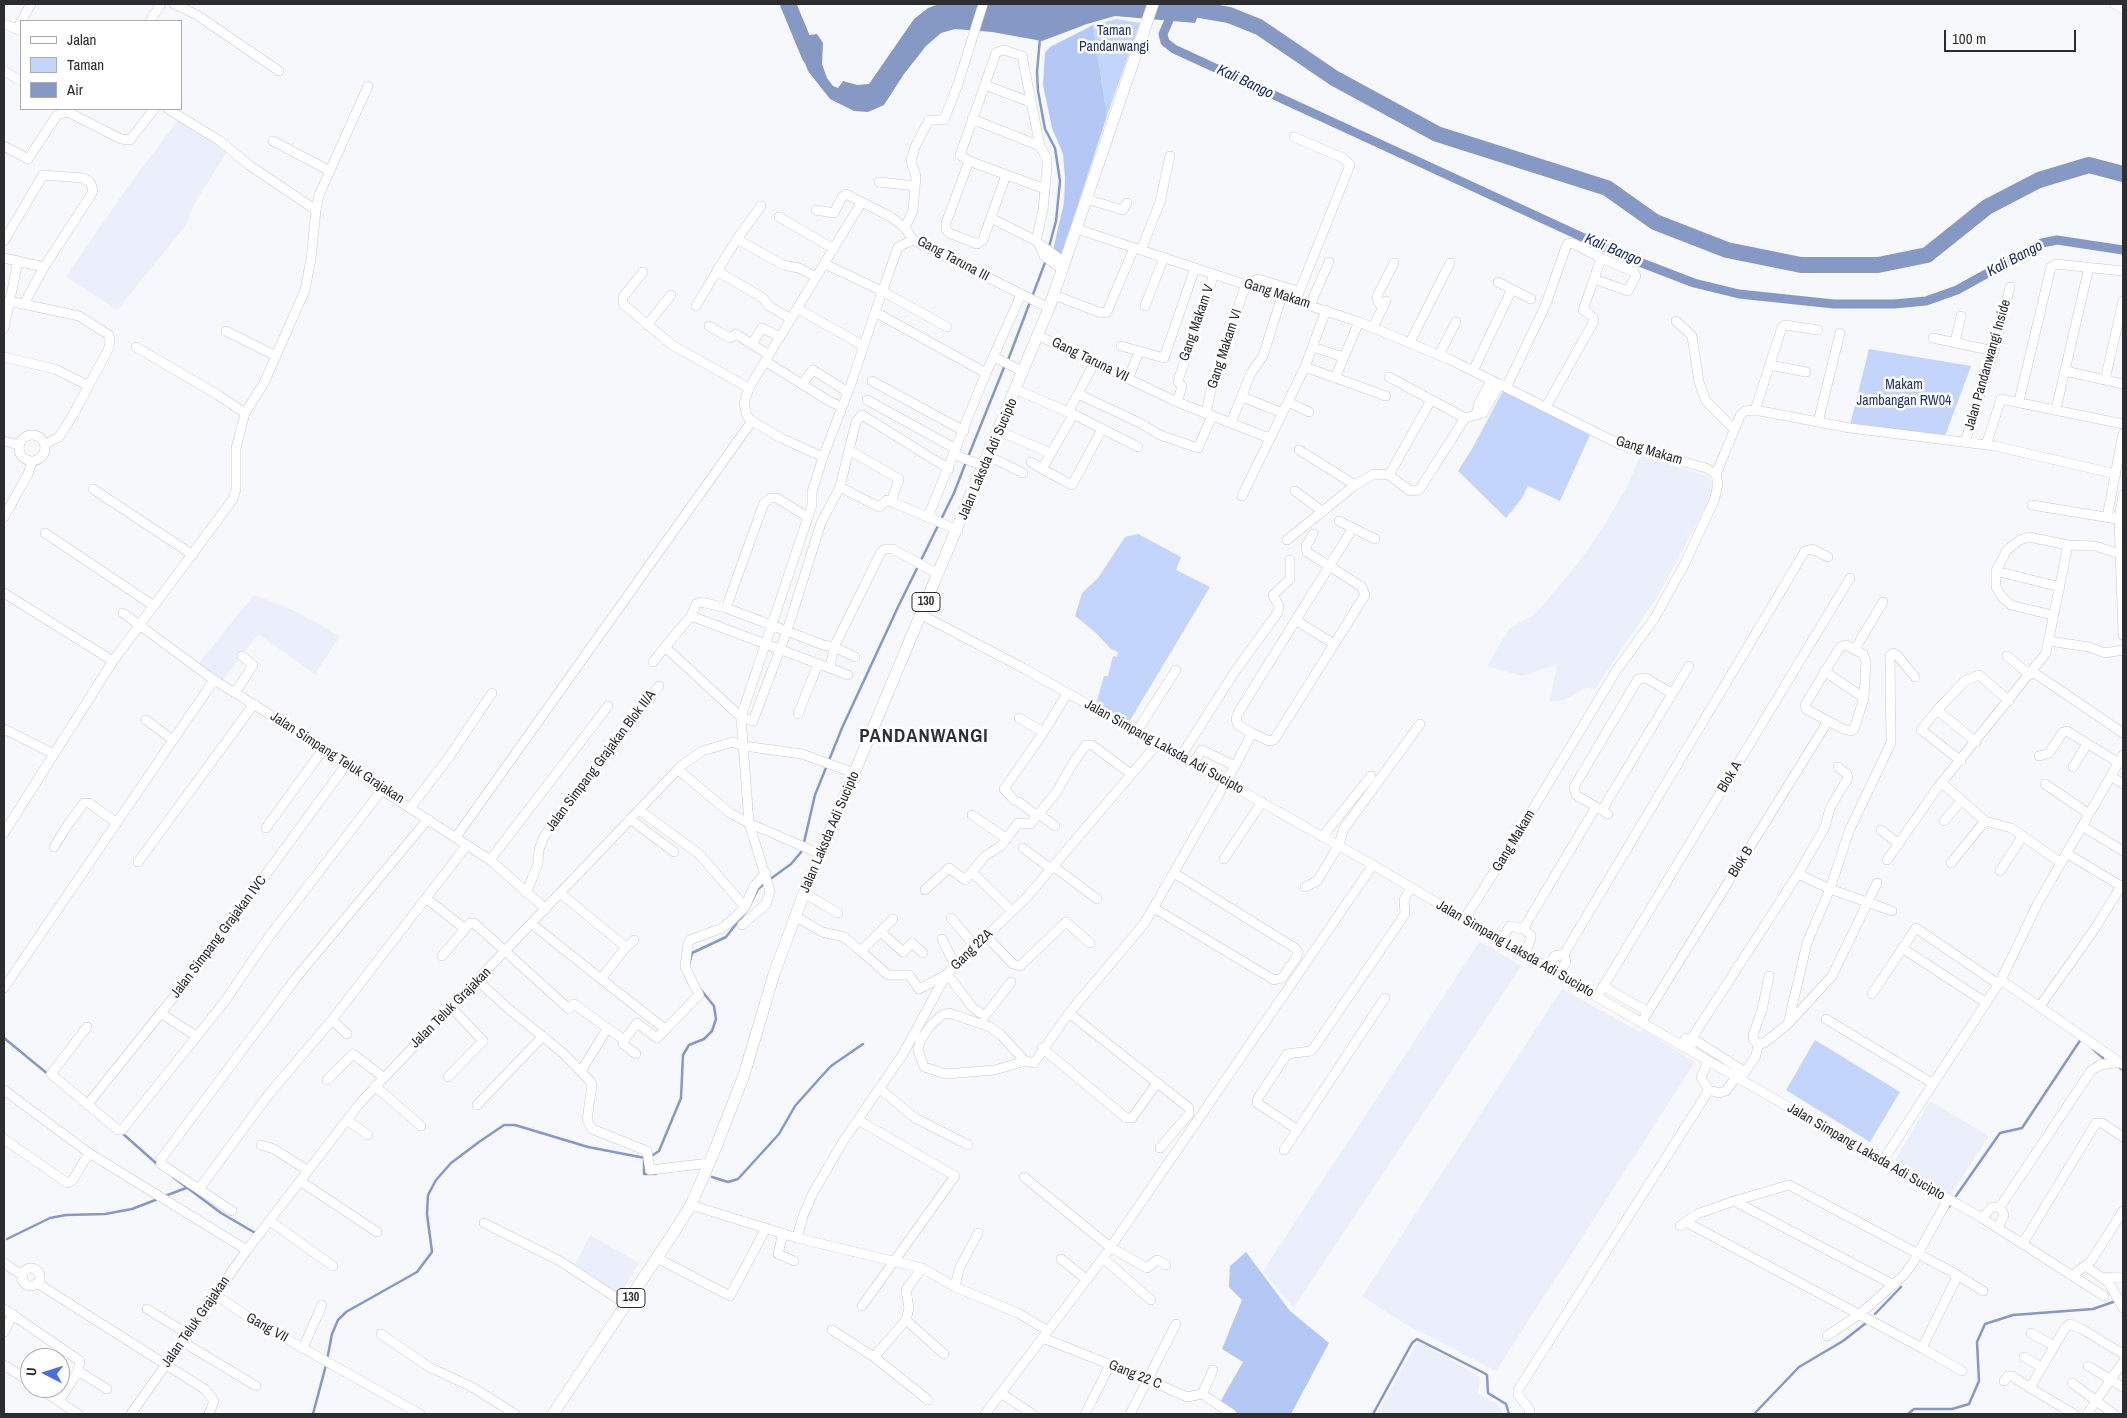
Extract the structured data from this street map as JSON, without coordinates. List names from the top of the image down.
{
  "streets": {
    "main road": ["Jalan Laksda Adi Sucipto", "130"],
    "street": [
      "Gang Taruna III",
      "Gang Makam",
      "Gang Makam V",
      "Gang Makam VI",
      "Gang Taruna VII",
      "Jalan Pandanwangi Inside",
      "Jalan Simpang Laksda Adi Sucipto",
      "Jalan Simpang Teluk Grajakan",
      "Jalan Simpang Grajakan Blok II/A",
      "Blok A",
      "Blok B",
      "Jalan Simpang Grajakan IVC",
      "Gang 22A",
      "Jalan Teluk Grajakan",
      "Gang VII",
      "Gang 22 C"
    ]
  },
  "crossings": [
    ["Gang Taruna III", "Jalan Laksda Adi Sucipto"],
    ["Gang Makam", "Gang Makam V"],
    ["Gang Makam", "Gang Makam VI"],
    ["Gang Makam", "Jalan Laksda Adi Sucipto"],
    ["Gang Makam", "Jalan Simpang Laksda Adi Sucipto"],
    ["Gang Makam V", "Gang Taruna VII"],
    ["Gang Makam VI", "Gang Taruna VII"],
    ["Gang Taruna VII", "Jalan Laksda Adi Sucipto"],
    ["Jalan Laksda Adi Sucipto", "Jalan Simpang Laksda Adi Sucipto"],
    ["Jalan Laksda Adi Sucipto", "Jalan Teluk Grajakan"],
    ["Jalan Laksda Adi Sucipto", "Gang 22 C"],
    ["Jalan Simpang Laksda Adi Sucipto", "Blok A"],
    ["Jalan Simpang Laksda Adi Sucipto", "Blok B"],
    ["Jalan Simpang Laksda Adi Sucipto", "Gang 22A"],
    ["Jalan Simpang Teluk Grajakan", "Jalan Simpang Grajakan Blok II/A"],
    ["Jalan Simpang Teluk Grajakan", "Jalan Simpang Grajakan IVC"],
    ["Jalan Simpang Teluk Grajakan", "Jalan Teluk Grajakan"],
    ["Gang 22A", "Gang 22 C"],
    ["Jalan Teluk Grajakan", "Gang VII"]
  ],
  "districts": ["PANDANWANGI"],
  "water": ["Kali Bango"],
  "parks": ["Taman Pandanwangi", "Makam Jambangan RW04"],
  "legend": ["Jalan", "Taman", "Air"],
  "scale_bar": "100 m",
  "north": "left"
}
